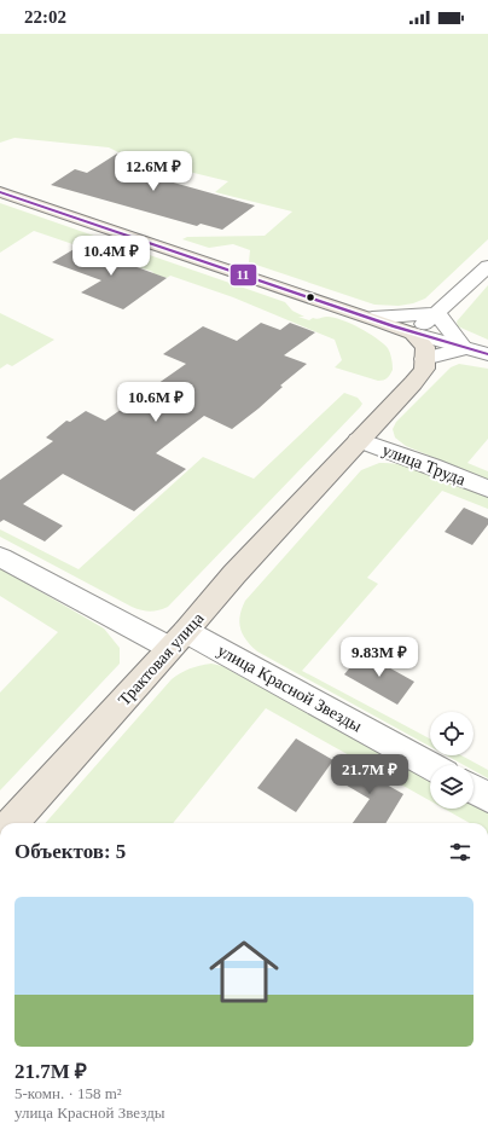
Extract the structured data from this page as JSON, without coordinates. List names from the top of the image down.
{
  "streets": {
    "highway": ["Трактовая улица"],
    "street": ["улица Труда", "улица Красной Звезды"]
  },
  "crossings": [
    ["улица Труда", "Трактовая улица"],
    ["Трактовая улица", "улица Красной Звезды"]
  ],
  "lines": ["transit line 11"],
  "page": {
    "status": "22:02",
    "price": [
      "12.6M ₽",
      "10.4M ₽",
      "10.6M ₽",
      "9.83M ₽",
      "21.7M ₽"
    ],
    "heading": "Объектов: 5",
    "list": [
      {
        "name": "21.7M ₽",
        "note": "5-комн. · 158 m² · улица Красной Звезды"
      }
    ]
  }
}
